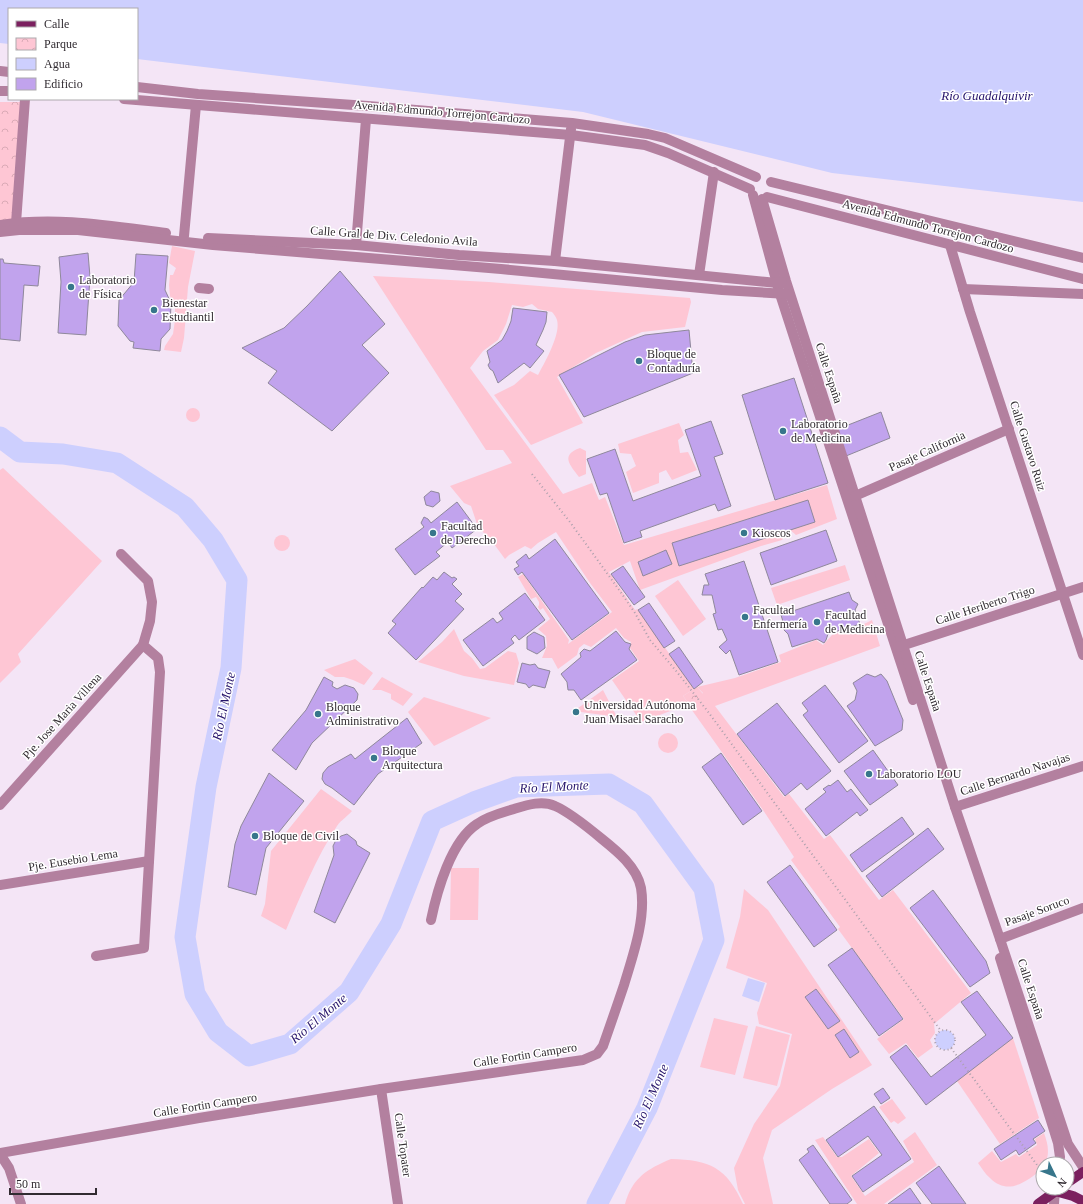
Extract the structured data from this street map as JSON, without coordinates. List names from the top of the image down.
{
  "streets": {
    "street": [
      "Avenida Edmundo Torrejon Cardozo",
      "Calle Gral de Div. Celedonio Avila",
      "Calle España",
      "Calle Gustavo Ruiz",
      "Pasaje California",
      "Calle Heriberto Trigo",
      "Pje. Jose Maria Villena",
      "Calle Bernardo Navajas",
      "Pje. Eusebio Lema",
      "Pasaje Soruco",
      "Calle Fortin Campero",
      "Calle Topater"
    ]
  },
  "crossings": [
    ["Avenida Edmundo Torrejon Cardozo", "Calle España"],
    ["Avenida Edmundo Torrejon Cardozo", "Calle Gustavo Ruiz"],
    ["Calle Gral de Div. Celedonio Avila", "Calle España"],
    ["Calle España", "Pasaje California"],
    ["Calle España", "Calle Heriberto Trigo"],
    ["Calle España", "Calle Bernardo Navajas"],
    ["Calle España", "Pasaje Soruco"],
    ["Calle Gustavo Ruiz", "Pasaje California"],
    ["Calle Gustavo Ruiz", "Calle Heriberto Trigo"],
    ["Calle Fortin Campero", "Calle Topater"]
  ],
  "water": ["Río Guadalquivir", "Río El Monte"],
  "places": [
    "Laboratorio de Física",
    "Bienestar Estudiantil",
    "Bloque de Contaduría",
    "Laboratorio de Medicina",
    "Facultad de Derecho",
    "Kioscos",
    "Facultad Enfermería",
    "Facultad de Medicina",
    "Universidad Autónoma Juan Misael Saracho",
    "Bloque Administrativo",
    "Bloque Arquitectura",
    "Laboratorio LOU",
    "Bloque de Civil"
  ],
  "legend": [
    "Calle",
    "Parque",
    "Agua",
    "Edificio"
  ],
  "scale_bar": "50 m",
  "north": "bottom right"
}
